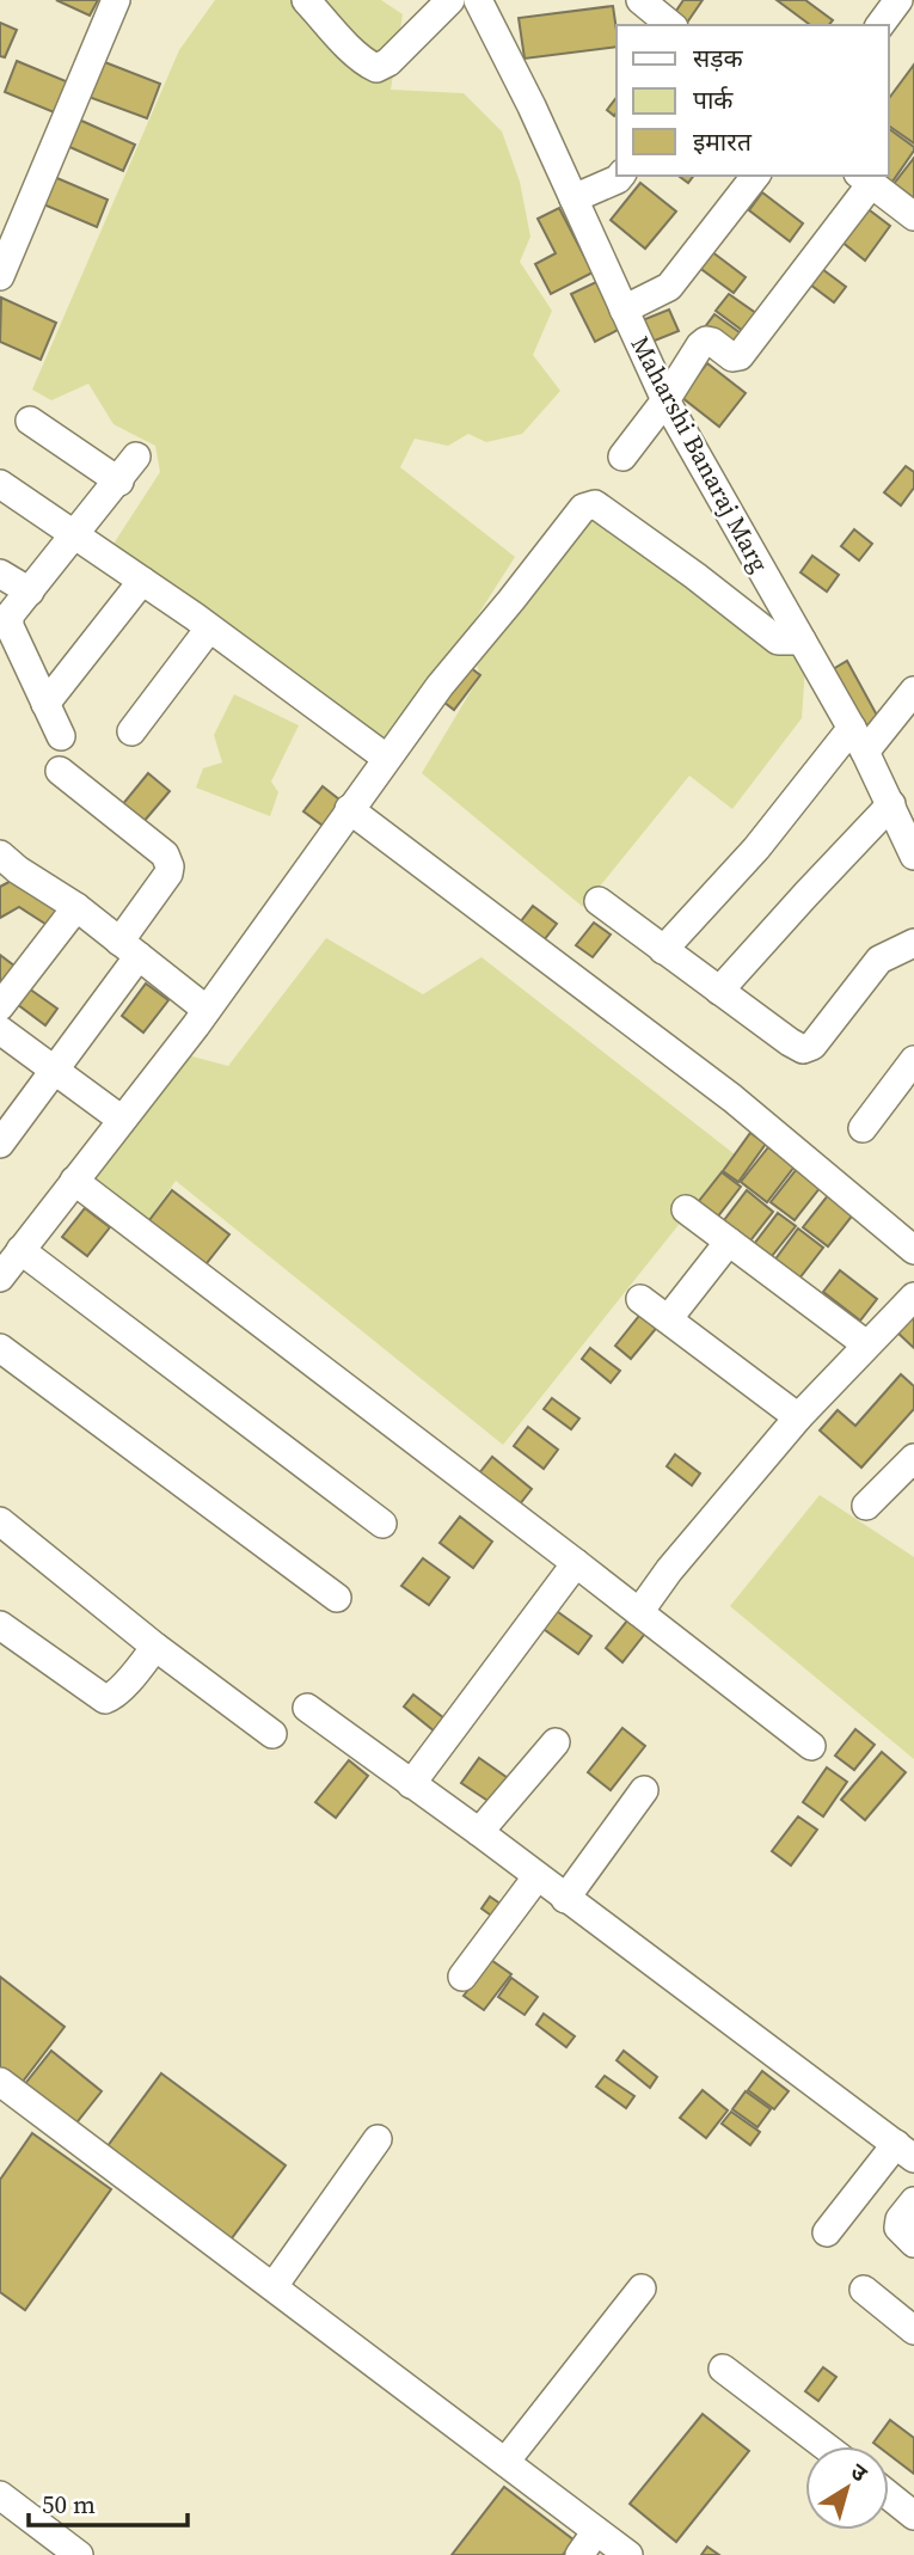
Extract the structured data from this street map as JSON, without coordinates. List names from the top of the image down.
{
  "streets": {
    "street": ["Maharshi Banaraj Marg"]
  },
  "legend": ["सड़क", "पार्क", "इमारत"],
  "scale_bar": "50 m",
  "north": "top right"
}
